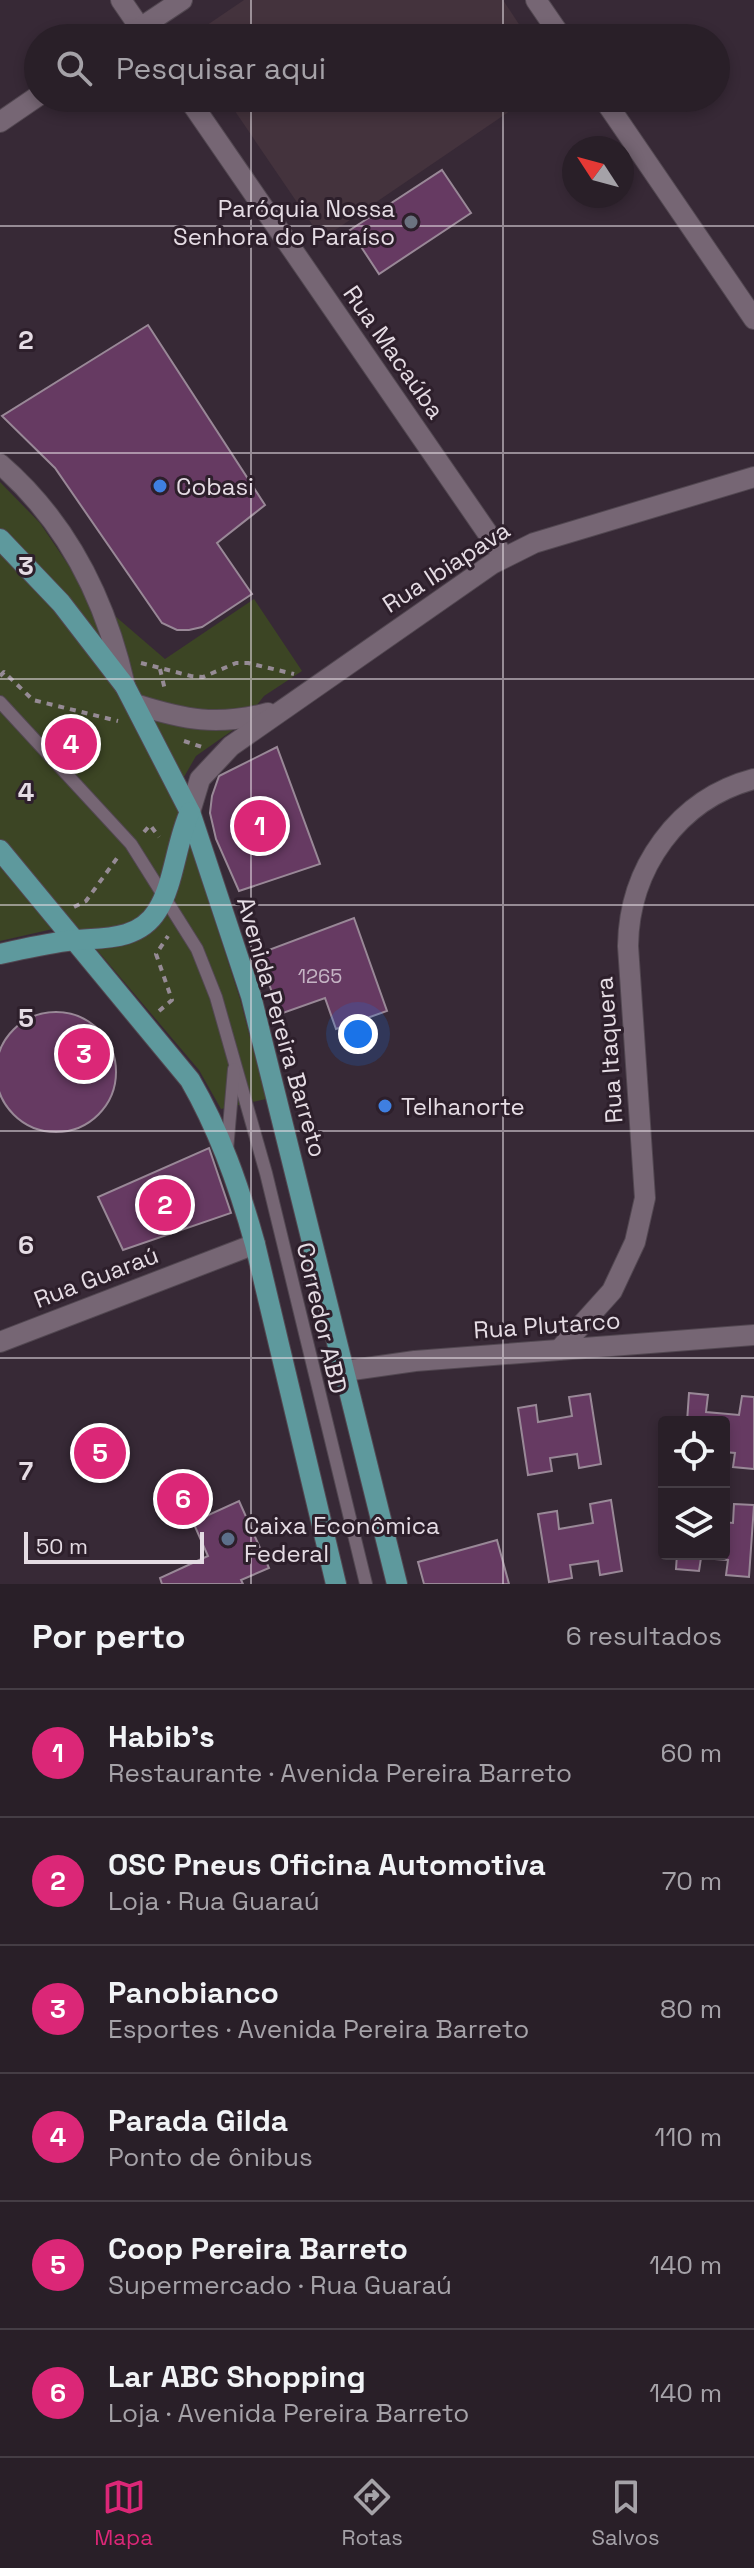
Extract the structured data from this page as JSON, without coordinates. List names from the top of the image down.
{
  "streets": {
    "main road": ["Avenida Pereira Barreto"],
    "street": [
      "Rua Macaúba",
      "Rua Ibiapava",
      "Rua Itaquera",
      "Rua Guaraú",
      "Rua Plutarco"
    ],
    "lane": ["Corredor ABD"]
  },
  "crossings": [
    ["Rua Macaúba", "Rua Ibiapava"],
    ["Rua Ibiapava", "Avenida Pereira Barreto"],
    ["Avenida Pereira Barreto", "Rua Plutarco"],
    ["Rua Itaquera", "Rua Plutarco"]
  ],
  "places": [
    "Paróquia Nossa Senhora do Paraíso",
    "Cobasi",
    "Telhanorte",
    "Caixa Econômica Federal"
  ],
  "house_numbers": ["1265"],
  "scale_bar": "50 m",
  "north": "top left",
  "page": {
    "search": "Pesquisar aqui",
    "pins": [
      "4",
      "1",
      "3",
      "2",
      "5",
      "6"
    ],
    "scale": "50 m",
    "heading": ["Por perto", "6 resultados"],
    "list": [
      {
        "mark": "1",
        "name": "Habib's",
        "note": "Restaurante · Avenida Pereira Barreto",
        "value": "60 m"
      },
      {
        "mark": "2",
        "name": "OSC Pneus Oficina Automotiva",
        "note": "Loja · Rua Guaraú",
        "value": "70 m"
      },
      {
        "mark": "3",
        "name": "Panobianco",
        "note": "Esportes · Avenida Pereira Barreto",
        "value": "80 m"
      },
      {
        "mark": "4",
        "name": "Parada Gilda",
        "note": "Ponto de ônibus",
        "value": "110 m"
      },
      {
        "mark": "5",
        "name": "Coop Pereira Barreto",
        "note": "Supermercado · Rua Guaraú",
        "value": "140 m"
      },
      {
        "mark": "6",
        "name": "Lar ABC Shopping",
        "note": "Loja · Avenida Pereira Barreto",
        "value": "140 m"
      }
    ],
    "nav": ["Mapa", "Rotas", "Salvos"]
  },
  "grid": {
    "rows": [
      "2",
      "3",
      "4",
      "5",
      "6",
      "7"
    ]
  }
}
